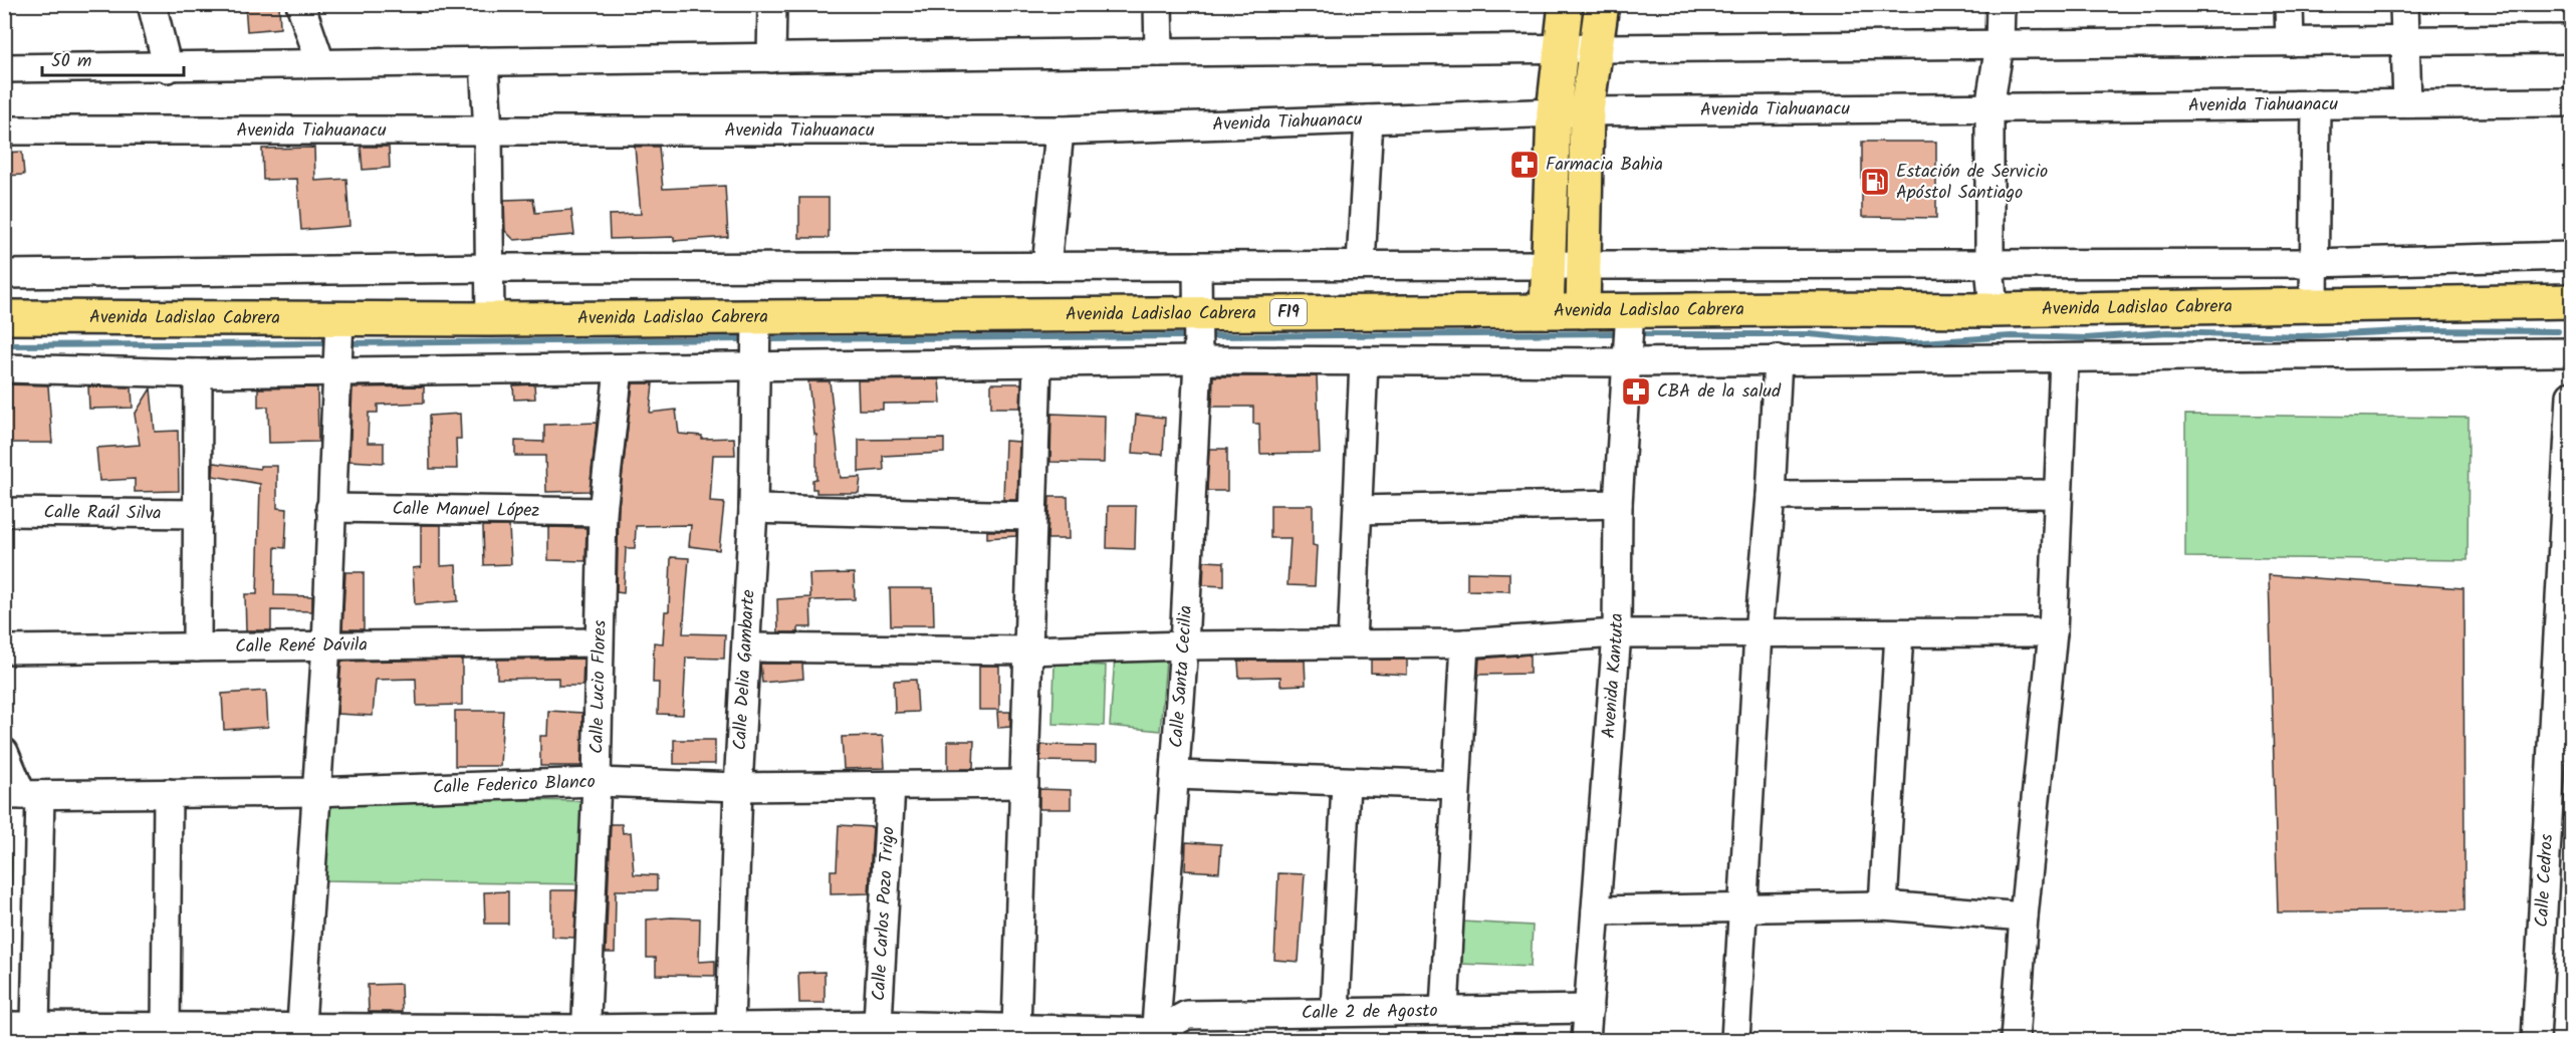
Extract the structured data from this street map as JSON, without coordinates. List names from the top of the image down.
{
  "streets": {
    "main road": ["Avenida Ladislao Cabrera", "F19"],
    "street": [
      "Avenida Tiahuanacu",
      "Calle Manuel López",
      "Calle Raúl Silva",
      "Calle René Dávila",
      "Calle Delia Gambarte",
      "Avenida Kantuta",
      "Calle Santa Cecilia",
      "Calle Lucio Flores",
      "Calle Federico Blanco",
      "Calle Cedros",
      "Calle Carlos Pozo Trigo",
      "Calle 2 de Agosto"
    ]
  },
  "crossings": [
    ["Avenida Ladislao Cabrera", "Calle Delia Gambarte"],
    ["Avenida Ladislao Cabrera", "Avenida Kantuta"],
    ["Avenida Ladislao Cabrera", "Calle Santa Cecilia"],
    ["Calle Manuel López", "Calle Lucio Flores"],
    ["Calle René Dávila", "Calle Lucio Flores"],
    ["Calle Delia Gambarte", "Calle Federico Blanco"],
    ["Calle Delia Gambarte", "Calle 2 de Agosto"],
    ["Avenida Kantuta", "Calle 2 de Agosto"],
    ["Calle Santa Cecilia", "Calle 2 de Agosto"],
    ["Calle Lucio Flores", "Calle Federico Blanco"],
    ["Calle Lucio Flores", "Calle 2 de Agosto"],
    ["Calle Federico Blanco", "Calle Carlos Pozo Trigo"],
    ["Calle Carlos Pozo Trigo", "Calle 2 de Agosto"]
  ],
  "places": {
    "pharmacy": ["Farmacia Bahia", "CBA de la salud"],
    "fuel station": ["Estación de Servicio Apóstol Santiago"]
  },
  "scale_bar": "50 m"
}
